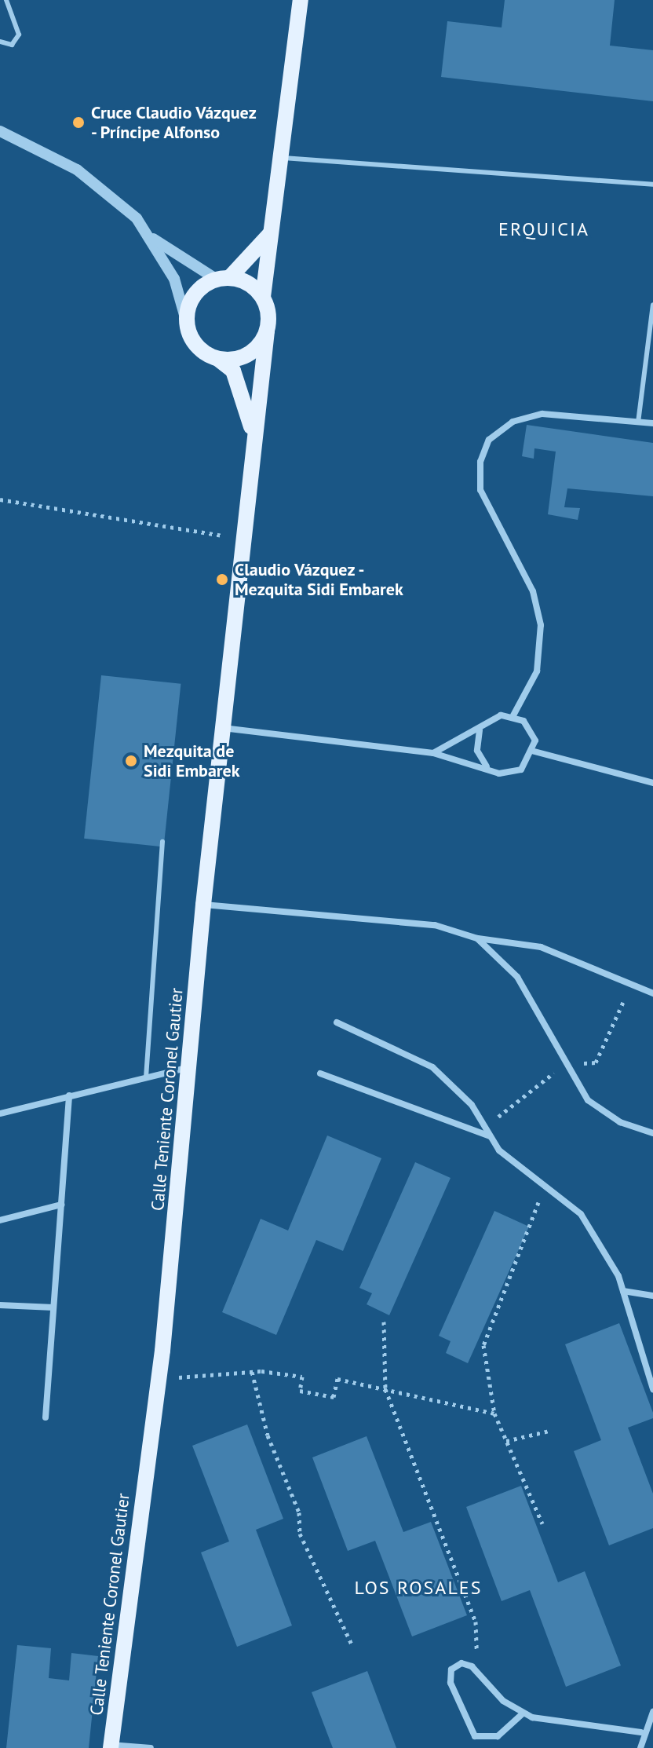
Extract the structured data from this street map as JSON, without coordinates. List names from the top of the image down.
{
  "streets": {
    "main road": ["Calle Teniente Coronel Gautier"]
  },
  "districts": ["ERQUICIA", "LOS ROSALES"],
  "places": ["Cruce Claudio Vázquez - Príncipe Alfonso", "Claudio Vázquez - Mezquita Sidi Embarek", "Mezquita de Sidi Embarek"]
}
